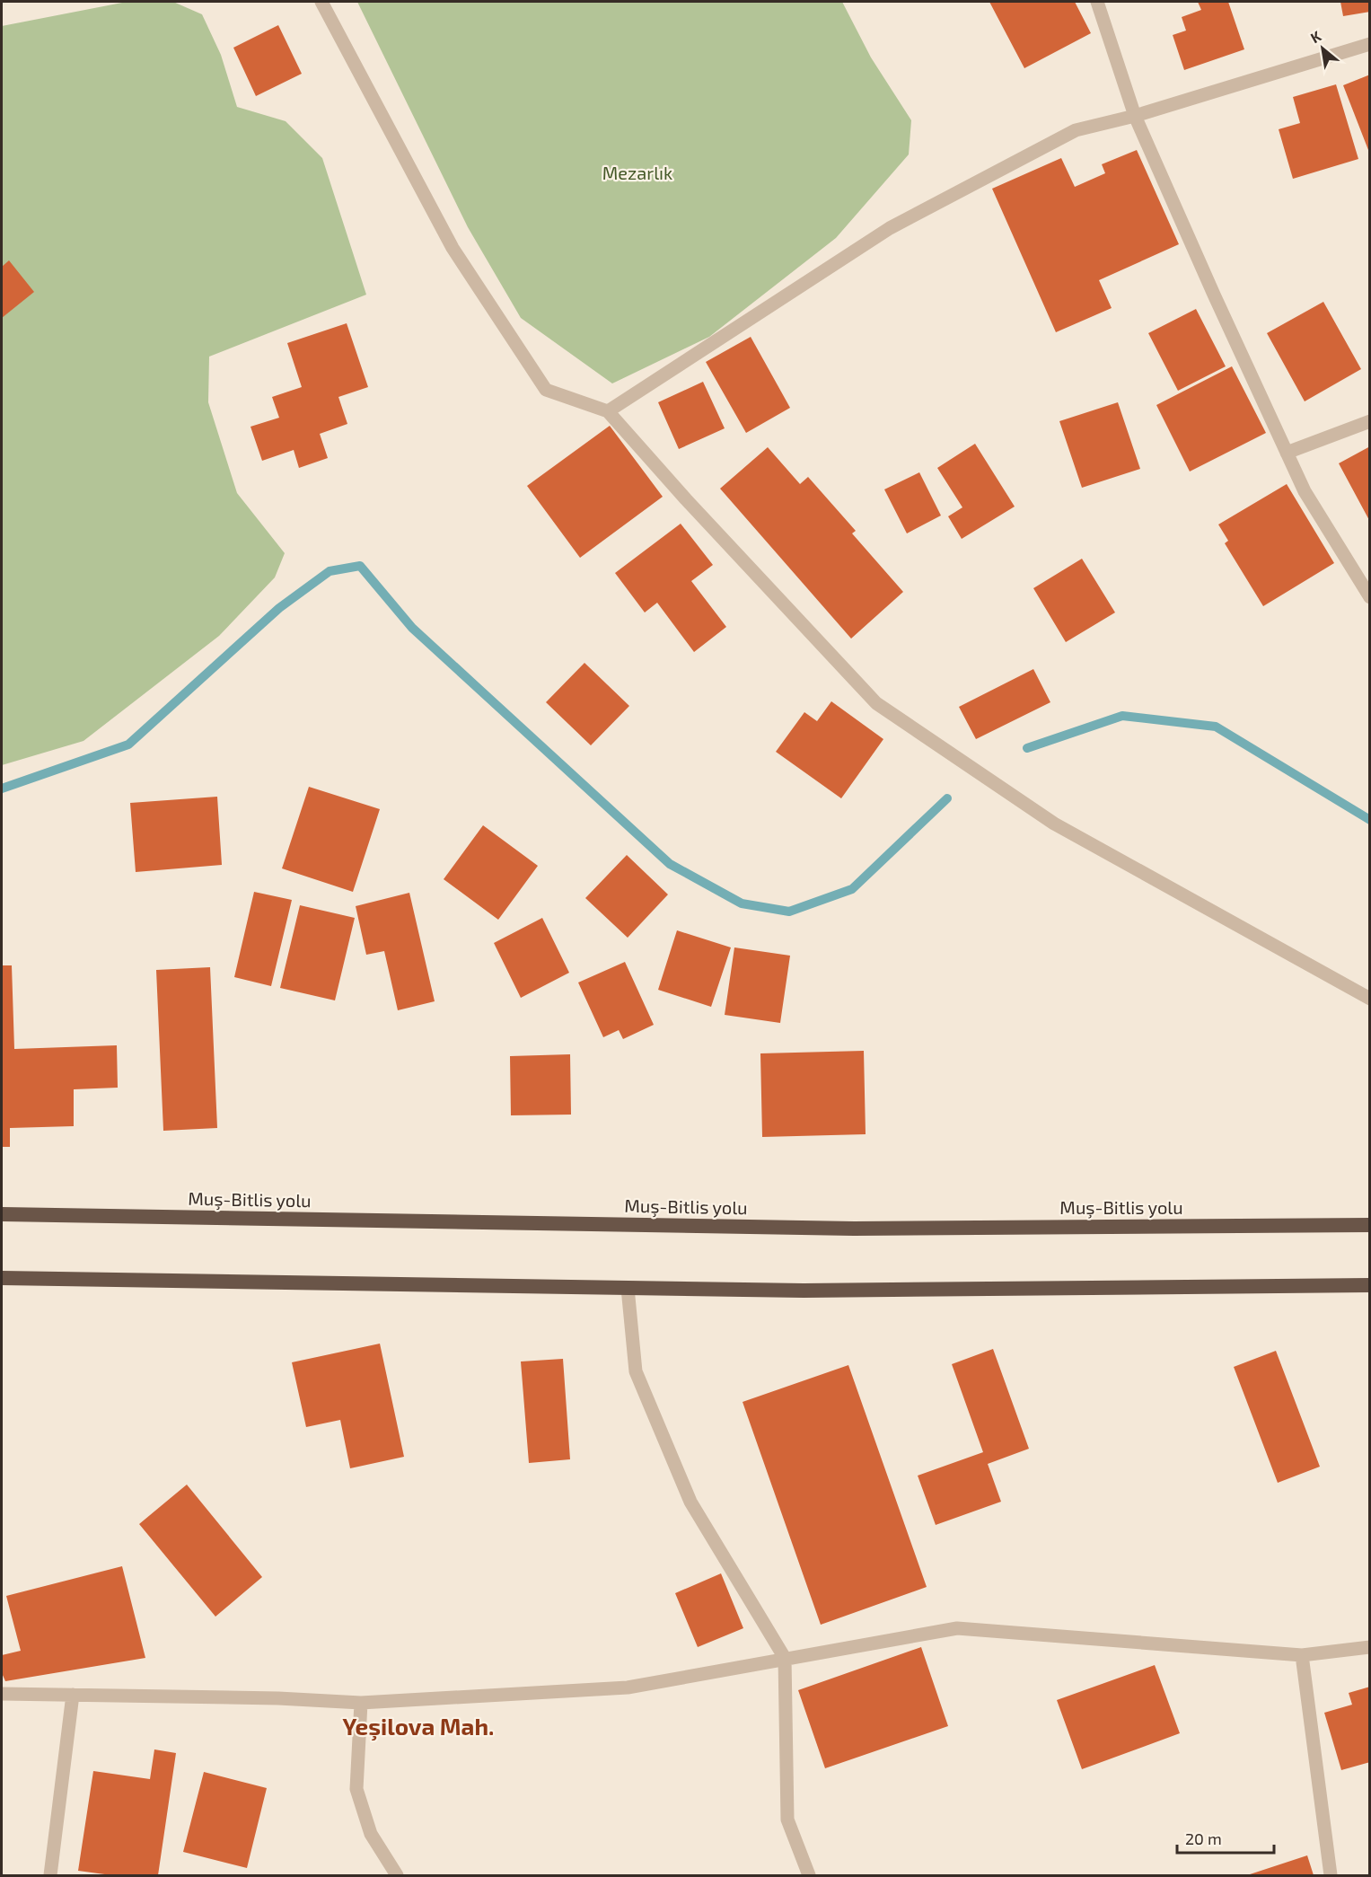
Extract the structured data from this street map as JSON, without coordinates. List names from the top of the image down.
{
  "streets": {
    "highway": ["Muş-Bitlis yolu"]
  },
  "districts": ["Yeşilova Mah."],
  "parks": ["Mezarlık"],
  "scale_bar": "20 m",
  "north": "top left"
}
